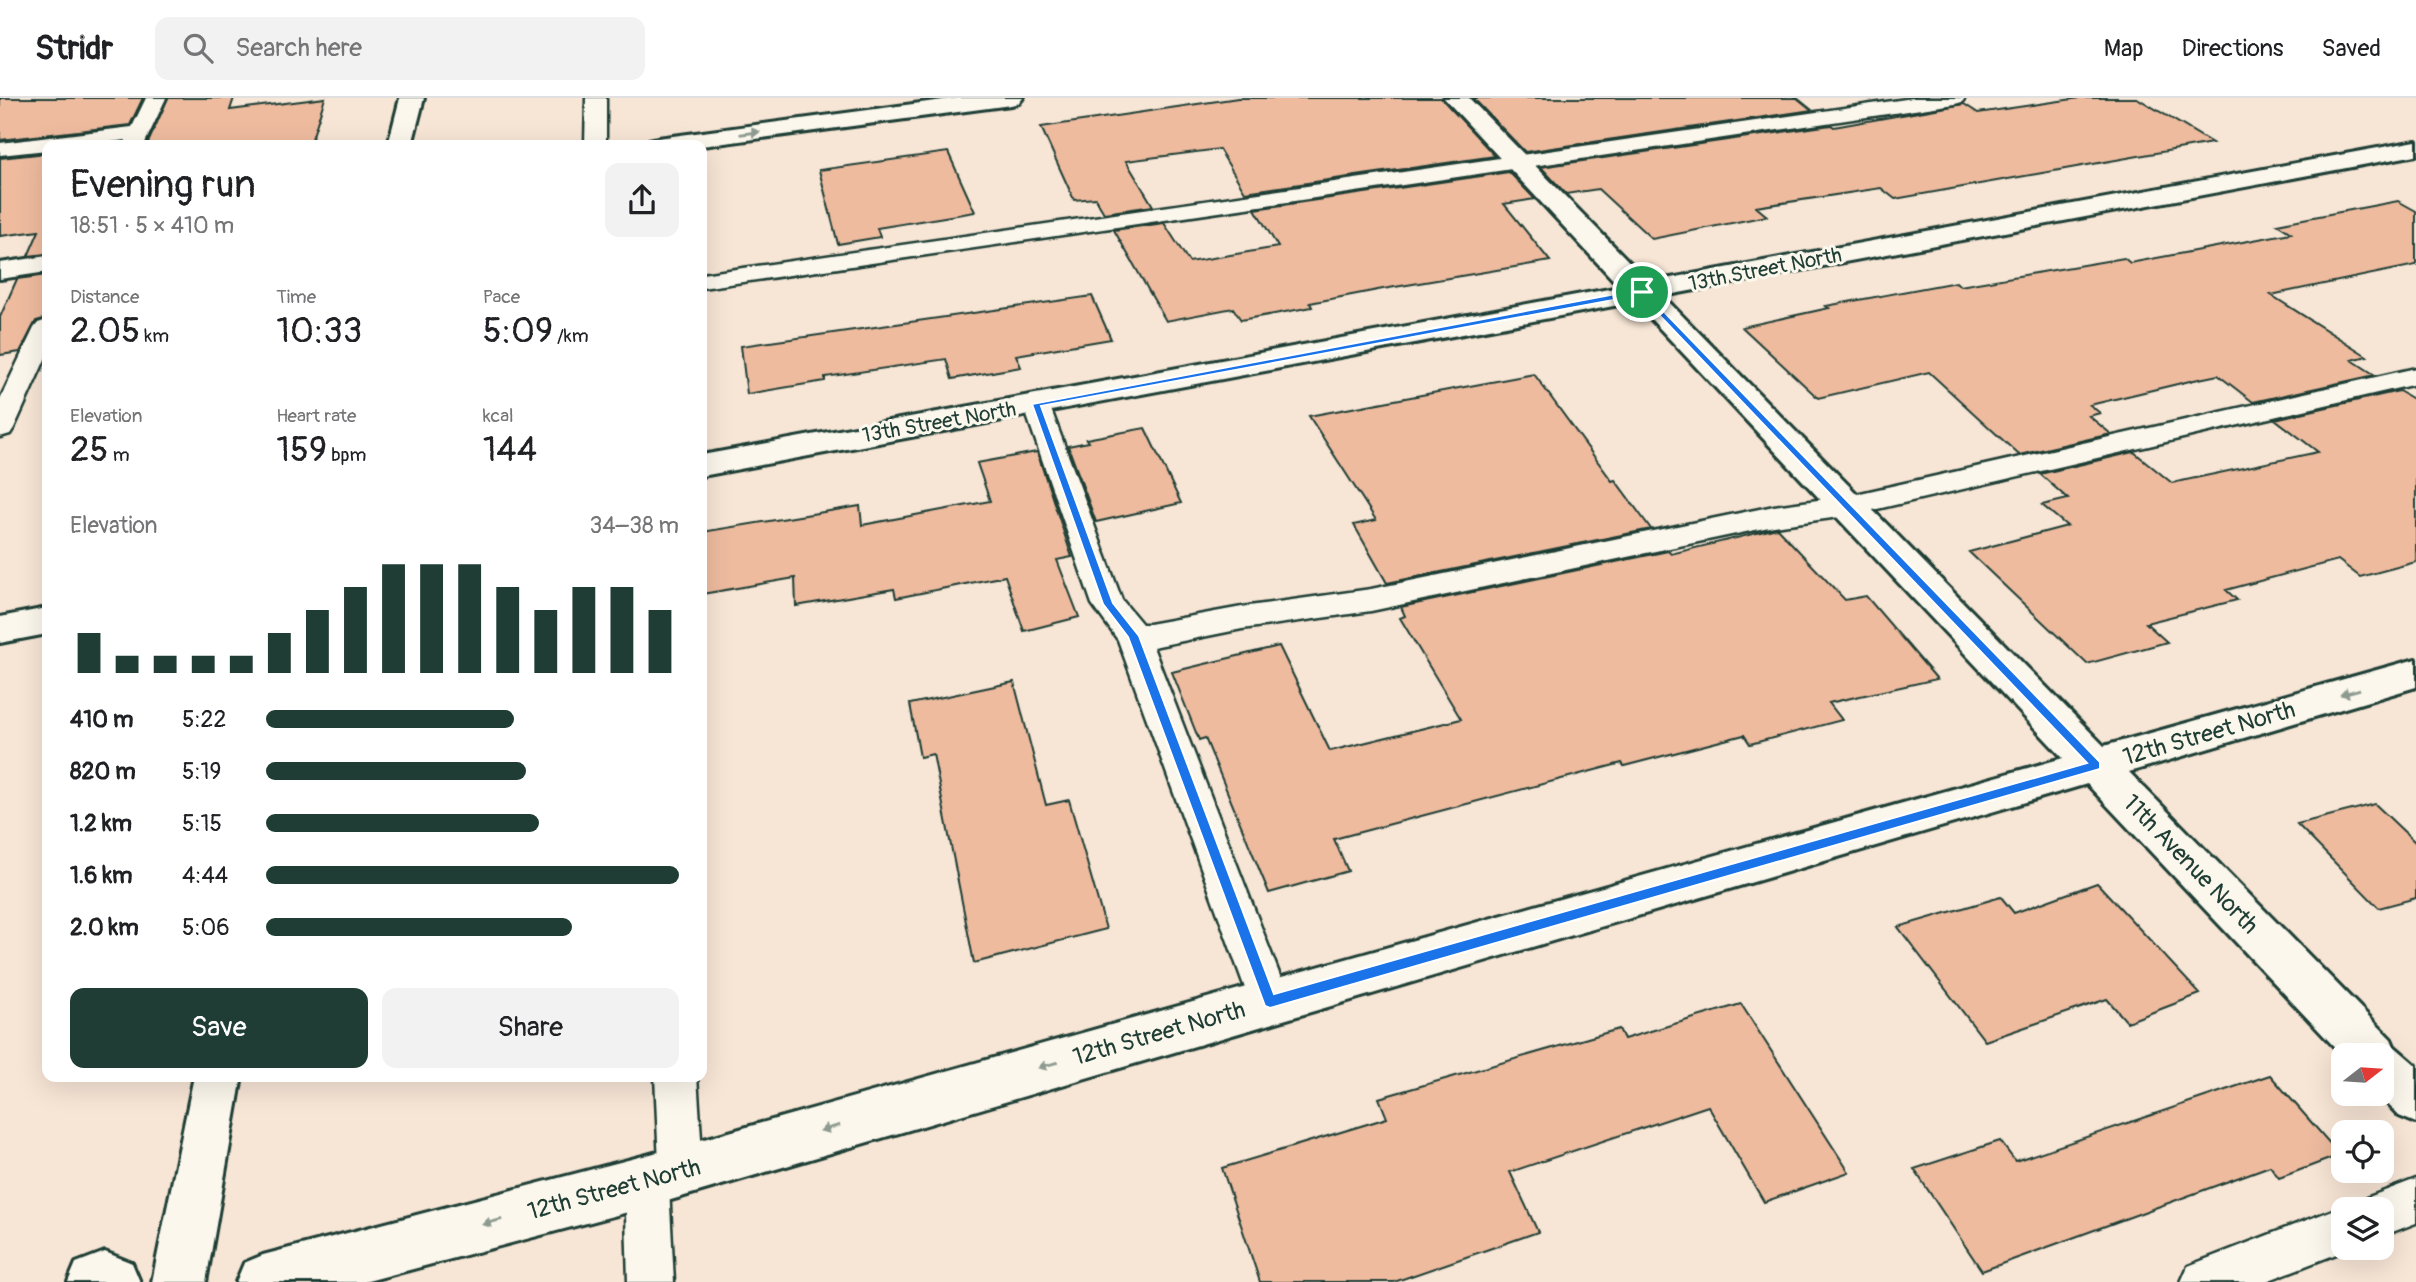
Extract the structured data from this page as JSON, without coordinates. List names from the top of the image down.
{
  "streets": {
    "street": ["13th Street North", "12th Street North", "11th Avenue North"]
  },
  "crossings": [
    ["13th Street North", "11th Avenue North"],
    ["12th Street North", "11th Avenue North"]
  ],
  "one_way": ["12th Street North"],
  "north": "right",
  "page": {
    "header": "Stridr",
    "search": "Search here",
    "nav": ["Map", "Directions", "Saved"],
    "heading": ["Evening run", "18:51 · 5 × 410 m"],
    "stats": [
      ["Distance", "2.05 km"],
      ["Time", "10:33"],
      ["Pace", "5:09 /km"],
      ["Elevation", "25 m"],
      ["Heart rate", "159 bpm"],
      ["kcal", "144"]
    ],
    "chart": ["Elevation", "34–38 m"],
    "list": [
      {
        "name": "410 m",
        "note": "5:22"
      },
      {
        "name": "820 m",
        "note": "5:19"
      },
      {
        "name": "1.2 km",
        "note": "5:15"
      },
      {
        "name": "1.6 km",
        "note": "4:44"
      },
      {
        "name": "2.0 km",
        "note": "5:06"
      }
    ],
    "buttons": ["Save", "Share"]
  }
}
